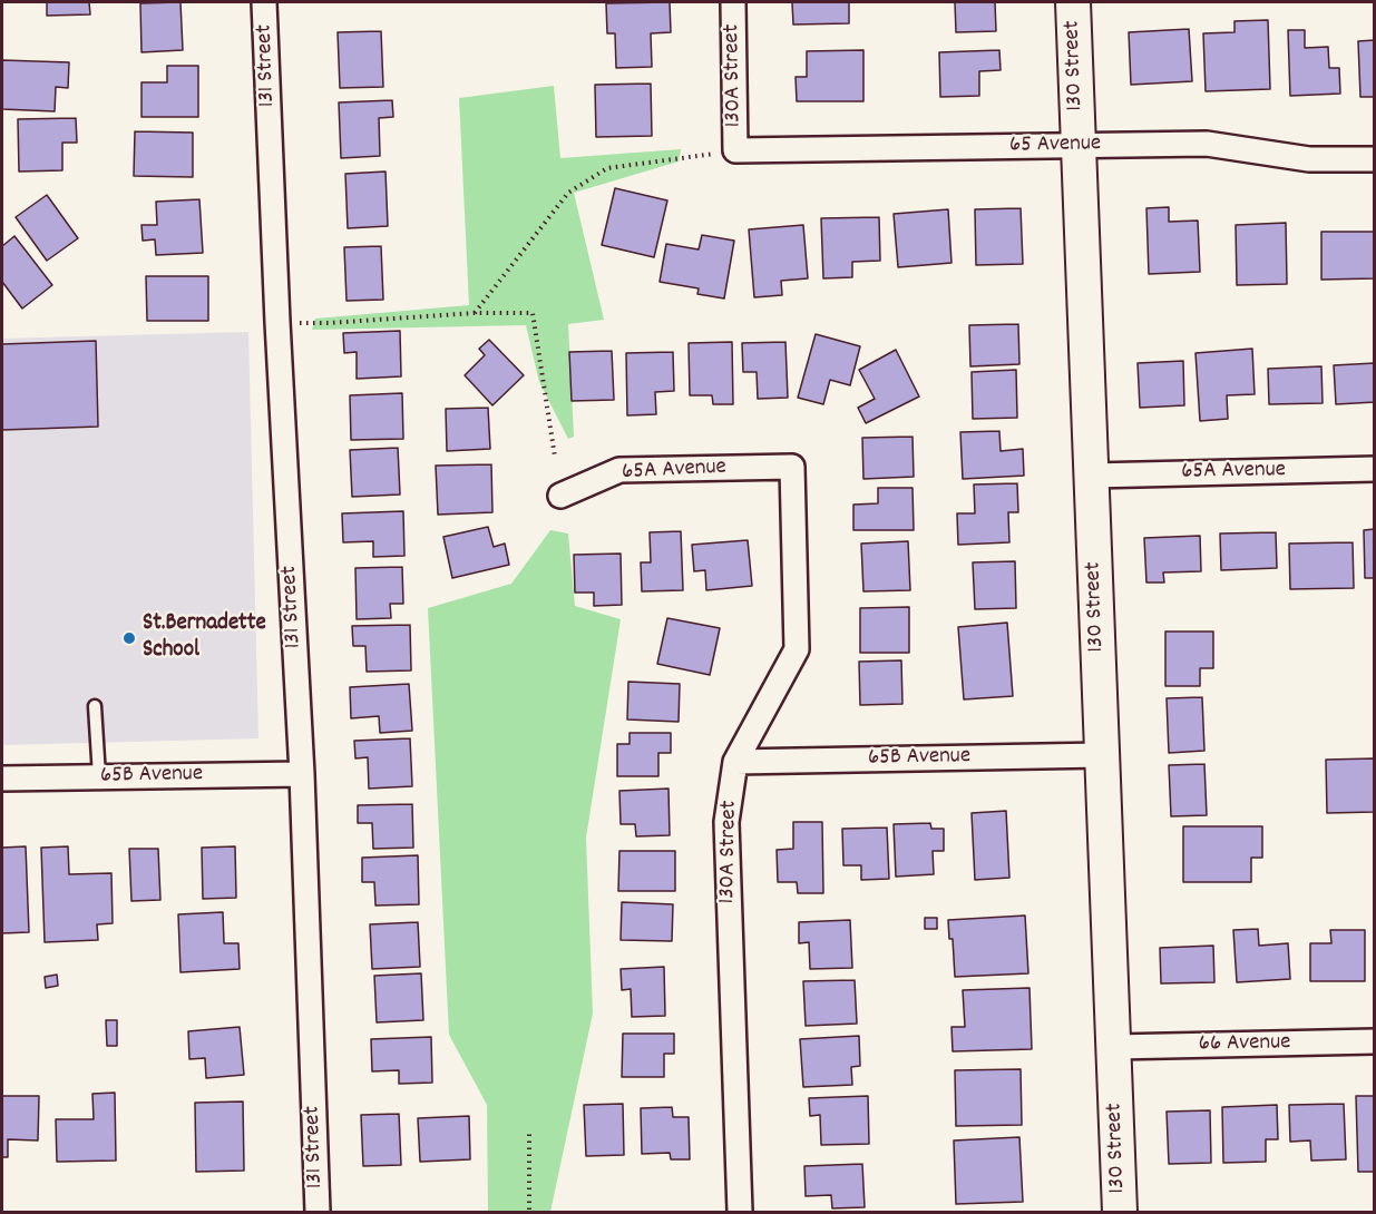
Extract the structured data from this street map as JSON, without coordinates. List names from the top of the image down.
{
  "streets": {
    "street": [
      "131 Street",
      "130 Street",
      "130A Street",
      "65 Avenue",
      "65A Avenue",
      "65B Avenue",
      "66 Avenue"
    ]
  },
  "crossings": [
    ["131 Street", "65B Avenue"],
    ["130 Street", "65 Avenue"],
    ["130 Street", "65A Avenue"],
    ["130 Street", "65B Avenue"],
    ["130 Street", "66 Avenue"],
    ["130A Street", "65 Avenue"],
    ["130A Street", "65A Avenue"],
    ["130A Street", "65B Avenue"]
  ],
  "places": ["St.Bernadette School"]
}
